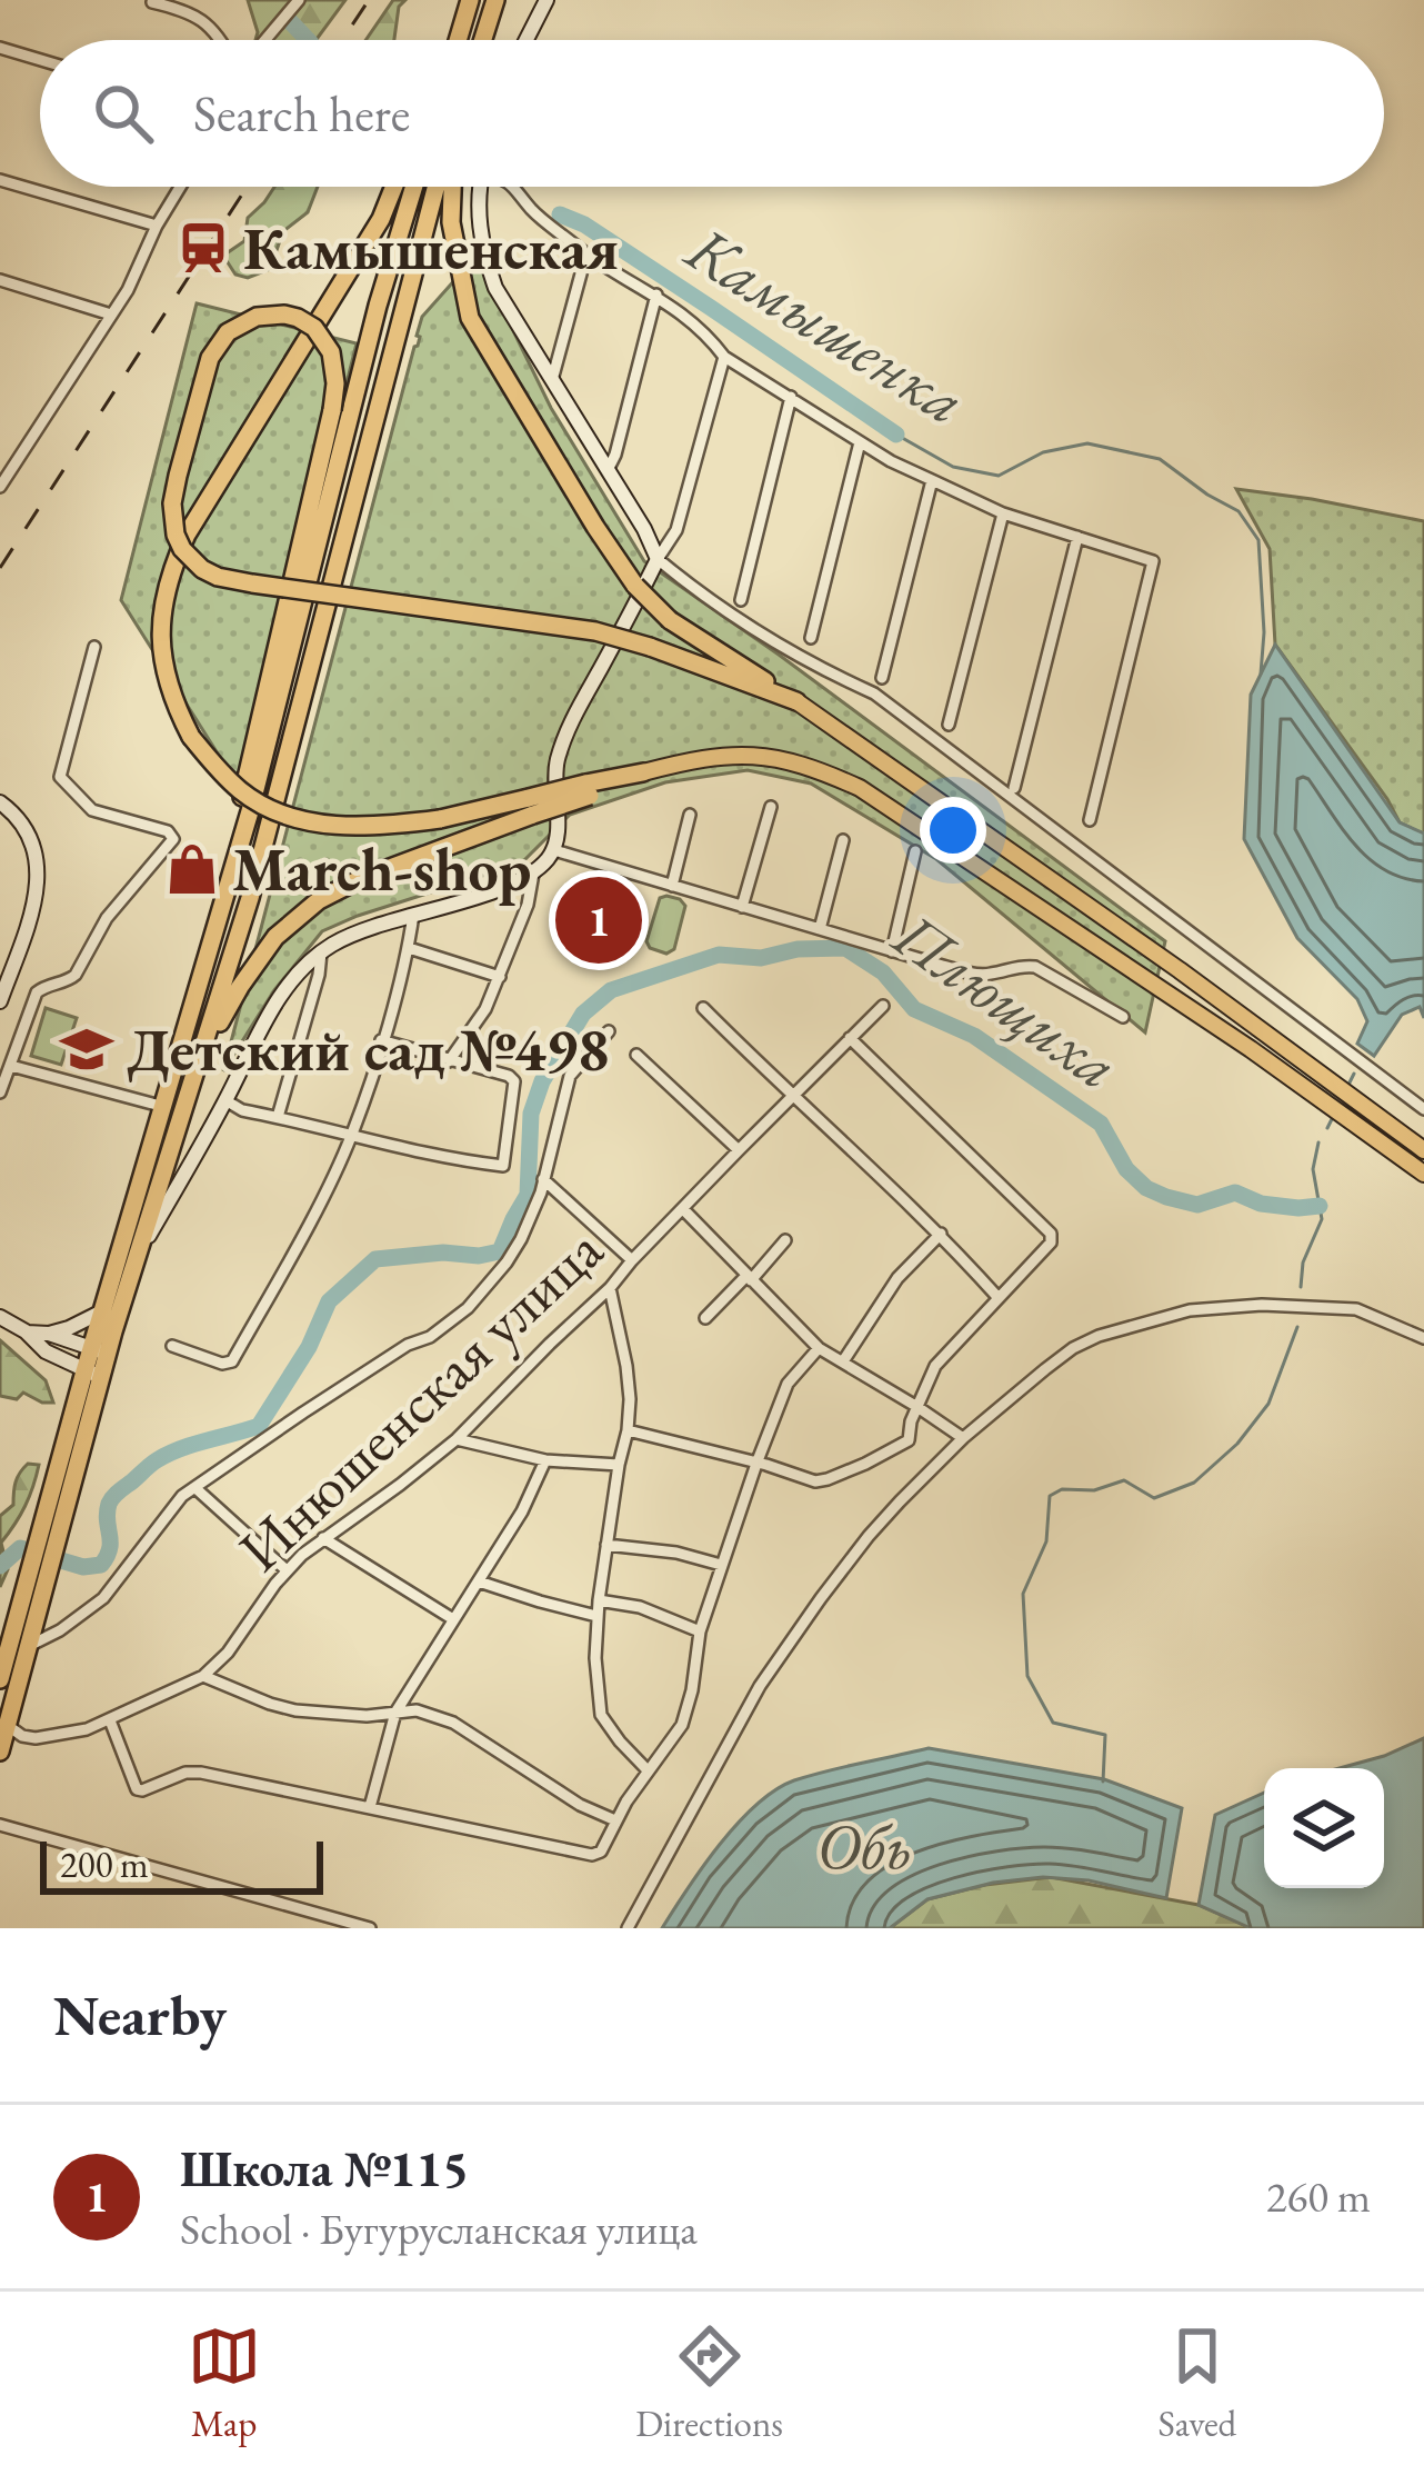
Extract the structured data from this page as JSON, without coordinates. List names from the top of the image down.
{
  "streets": {
    "street": ["Инюшенская улица"]
  },
  "water": ["Камышенка", "Плющиха", "Обь"],
  "places": {
    "station": ["Камышенская"],
    "shop": ["March-shop"],
    "school or university": ["Детский сад №498"]
  },
  "scale_bar": "200 m",
  "page": {
    "search": "Search here",
    "pins": "1",
    "scale": "200 m",
    "heading": "Nearby",
    "list": [
      {
        "mark": "1",
        "name": "Школа №115",
        "note": "School · Бугурусланская улица",
        "value": "260 m"
      }
    ],
    "nav": ["Map", "Directions", "Saved"]
  }
}
